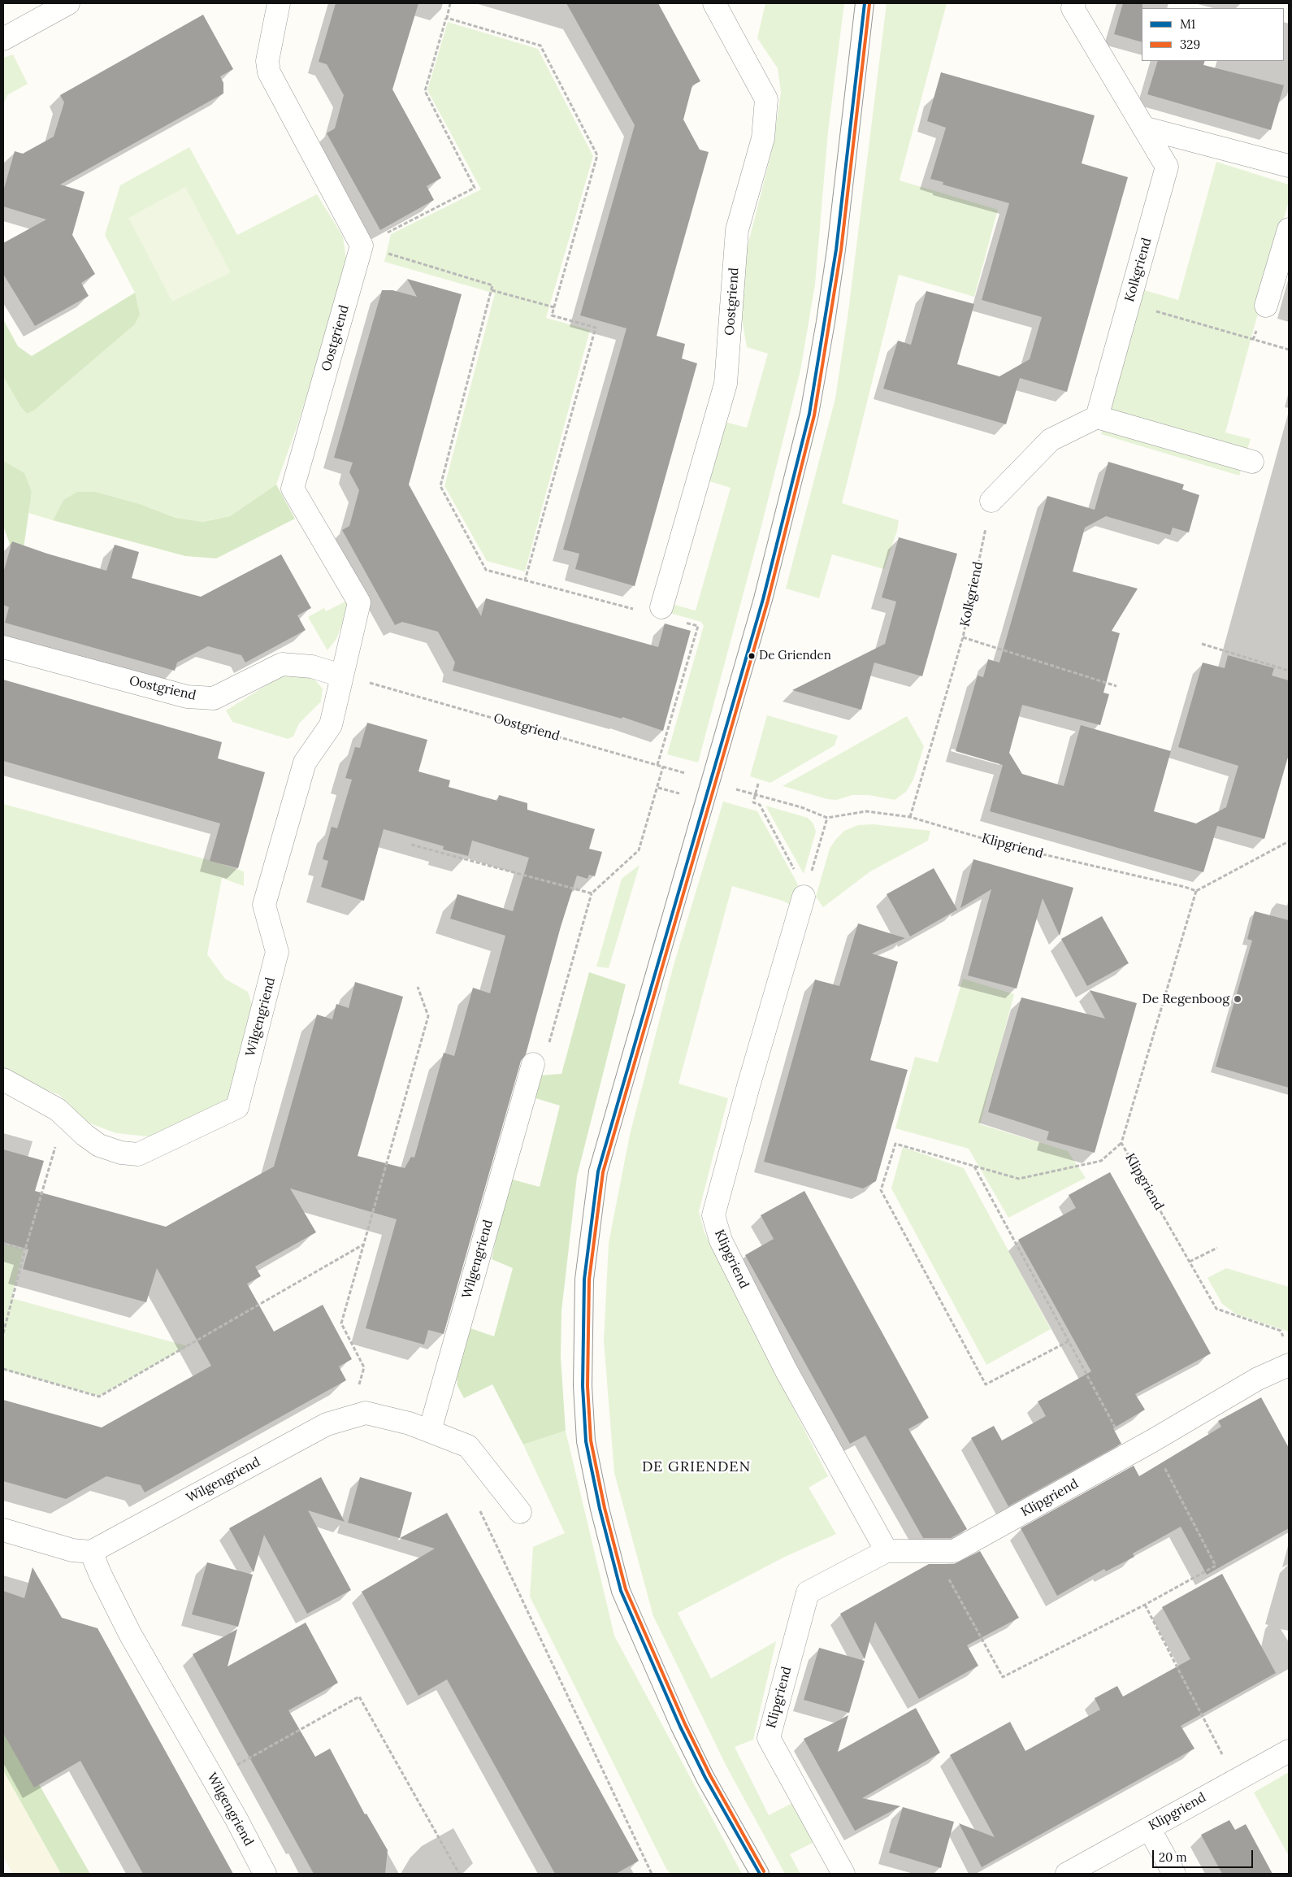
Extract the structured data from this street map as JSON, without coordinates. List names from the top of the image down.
{
  "streets": {
    "street": [
      "Kolkgriend",
      "Oostgriend",
      "Klipgriend",
      "Wilgengriend"
    ]
  },
  "crossings": [
    ["Kolkgriend", "Klipgriend"],
    ["Oostgriend", "Wilgengriend"]
  ],
  "districts": ["DE GRIENDEN"],
  "places": ["De Grienden", "De Regenboog"],
  "lines": ["transit line M1", "transit line 329"],
  "legend": ["M1", "329"],
  "scale_bar": "20 m"
}
